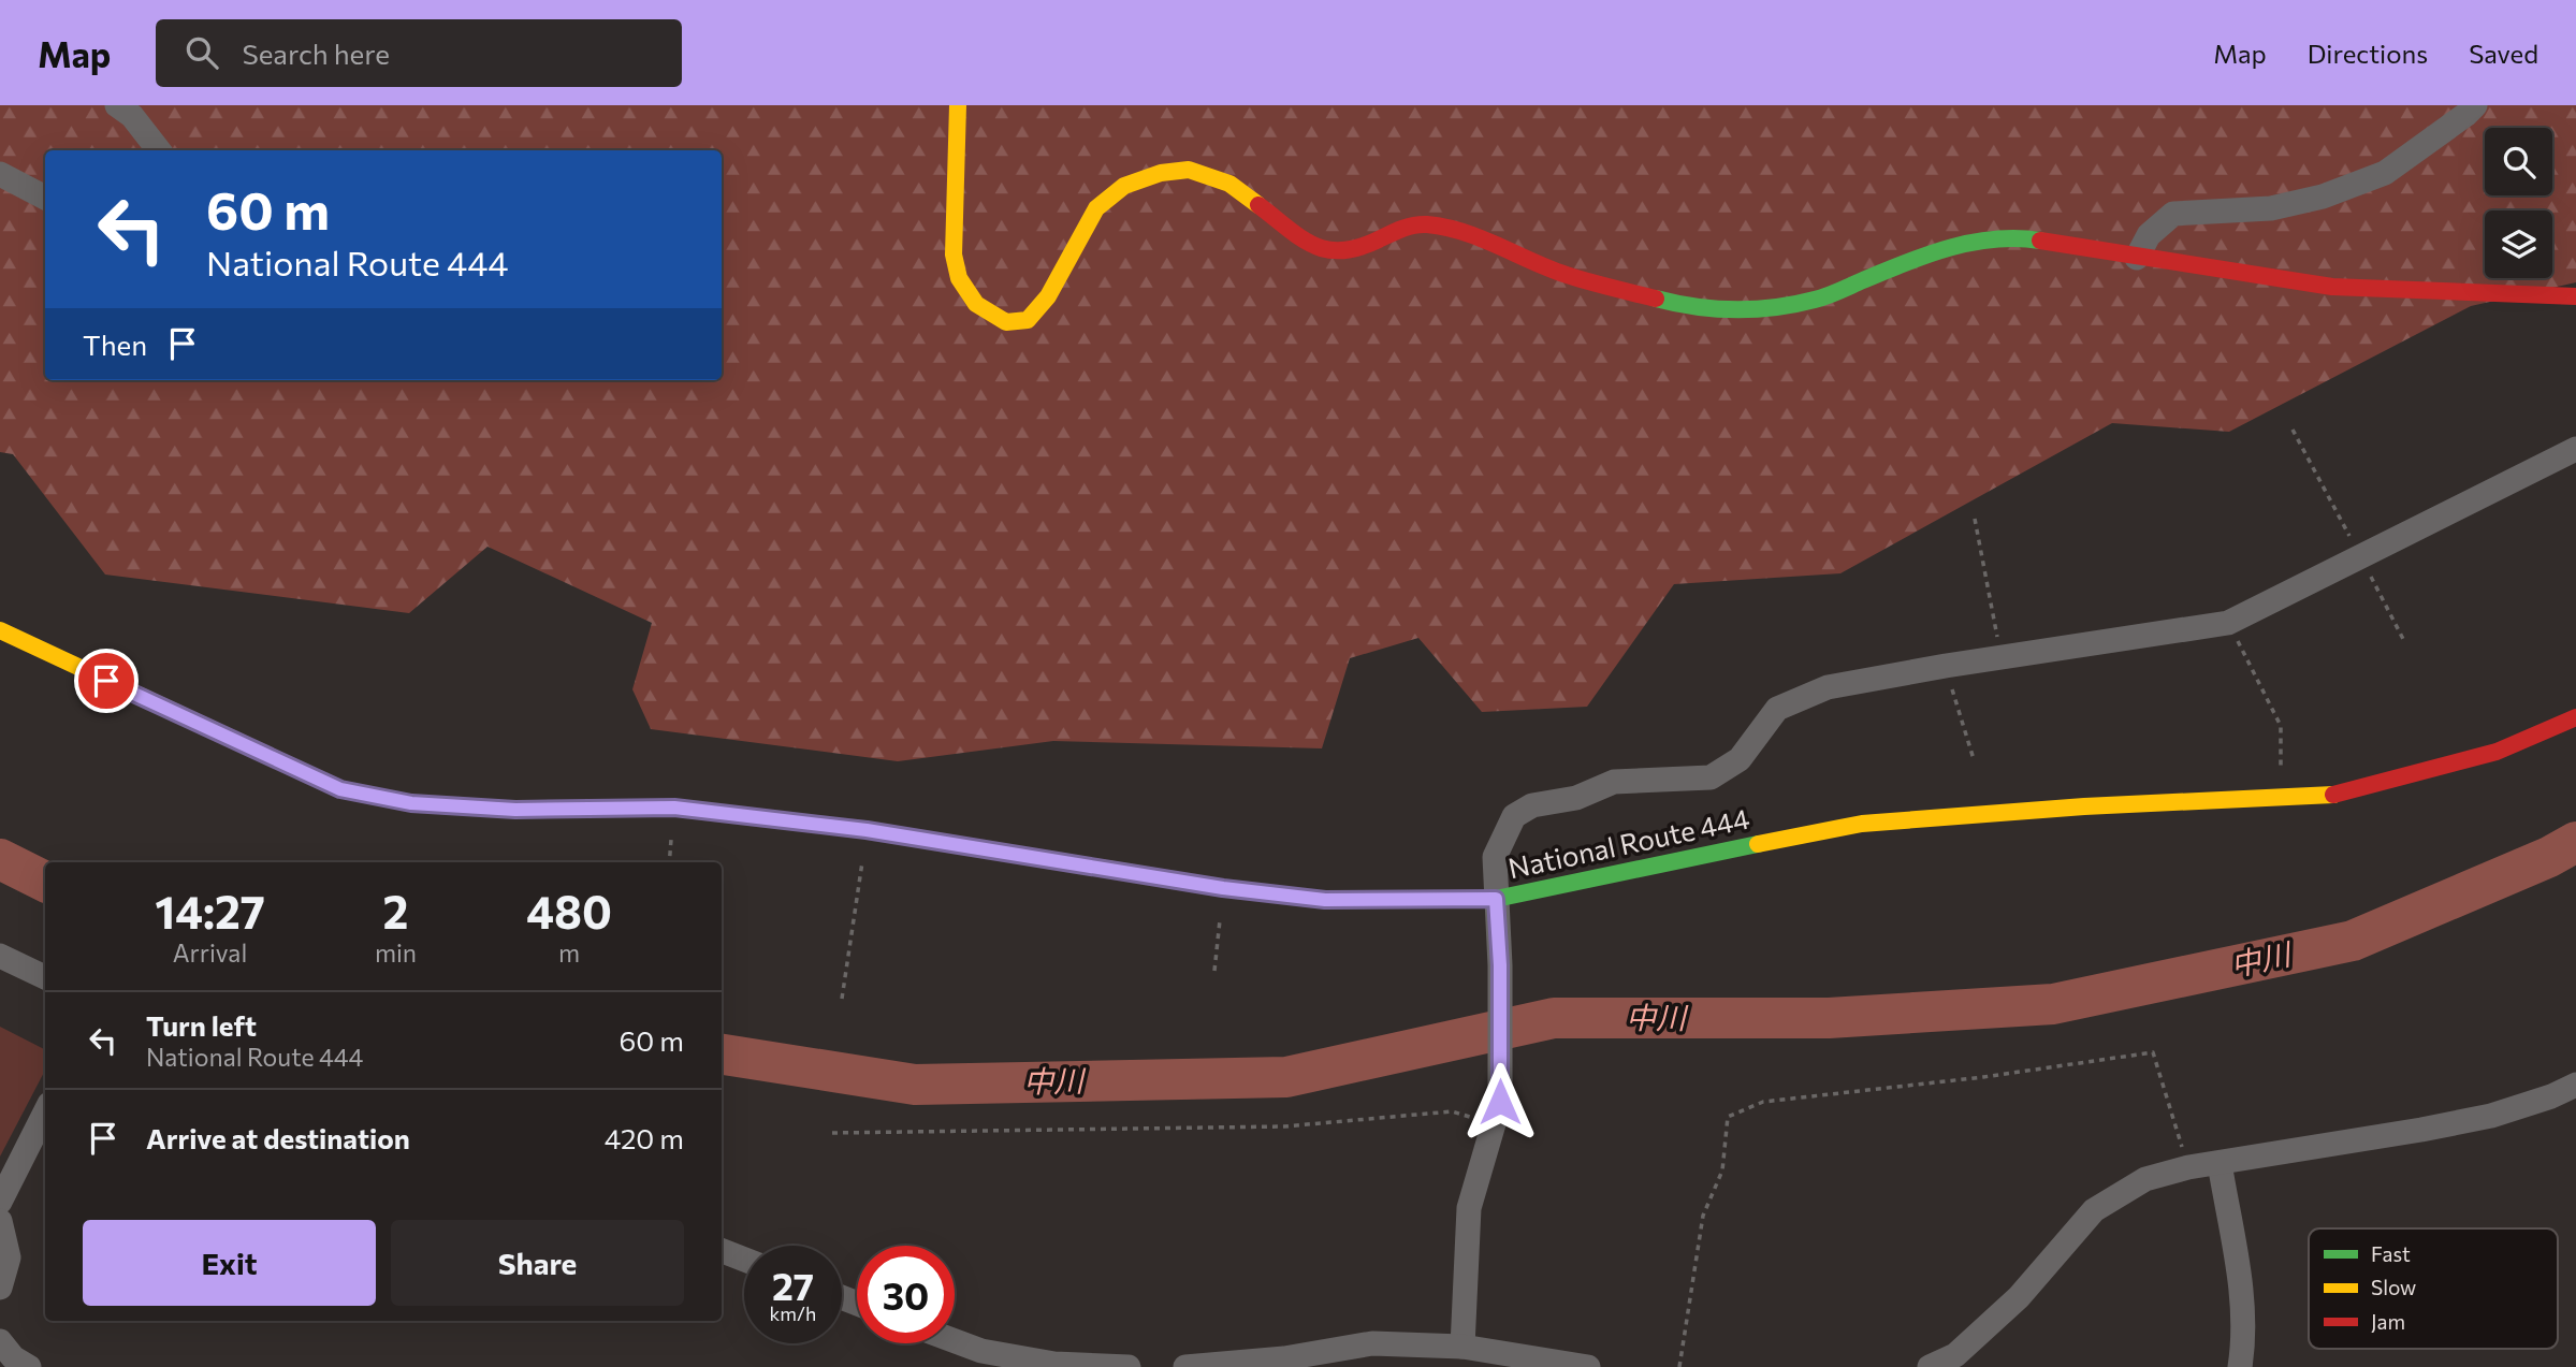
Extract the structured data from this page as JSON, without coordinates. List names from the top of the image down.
{
  "streets": {
    "main road": ["National Route 444"]
  },
  "water": ["中川"],
  "legend": ["Fast", "Slow", "Jam"],
  "page": {
    "header": "Map",
    "search": "Search here",
    "nav": ["Map", "Directions", "Saved"],
    "turn": ["60 m", "National Route 444"],
    "then": "Then",
    "eta": [
      "14:27",
      "Arrival",
      "2",
      "min",
      "480",
      "m"
    ],
    "list": [
      {
        "name": "Turn left",
        "note": "National Route 444",
        "value": "60 m"
      },
      {
        "name": "Arrive at destination",
        "value": "420 m"
      }
    ],
    "buttons": ["Exit", "Share"],
    "speed": "27 km/h",
    "limit": "30"
  }
}
